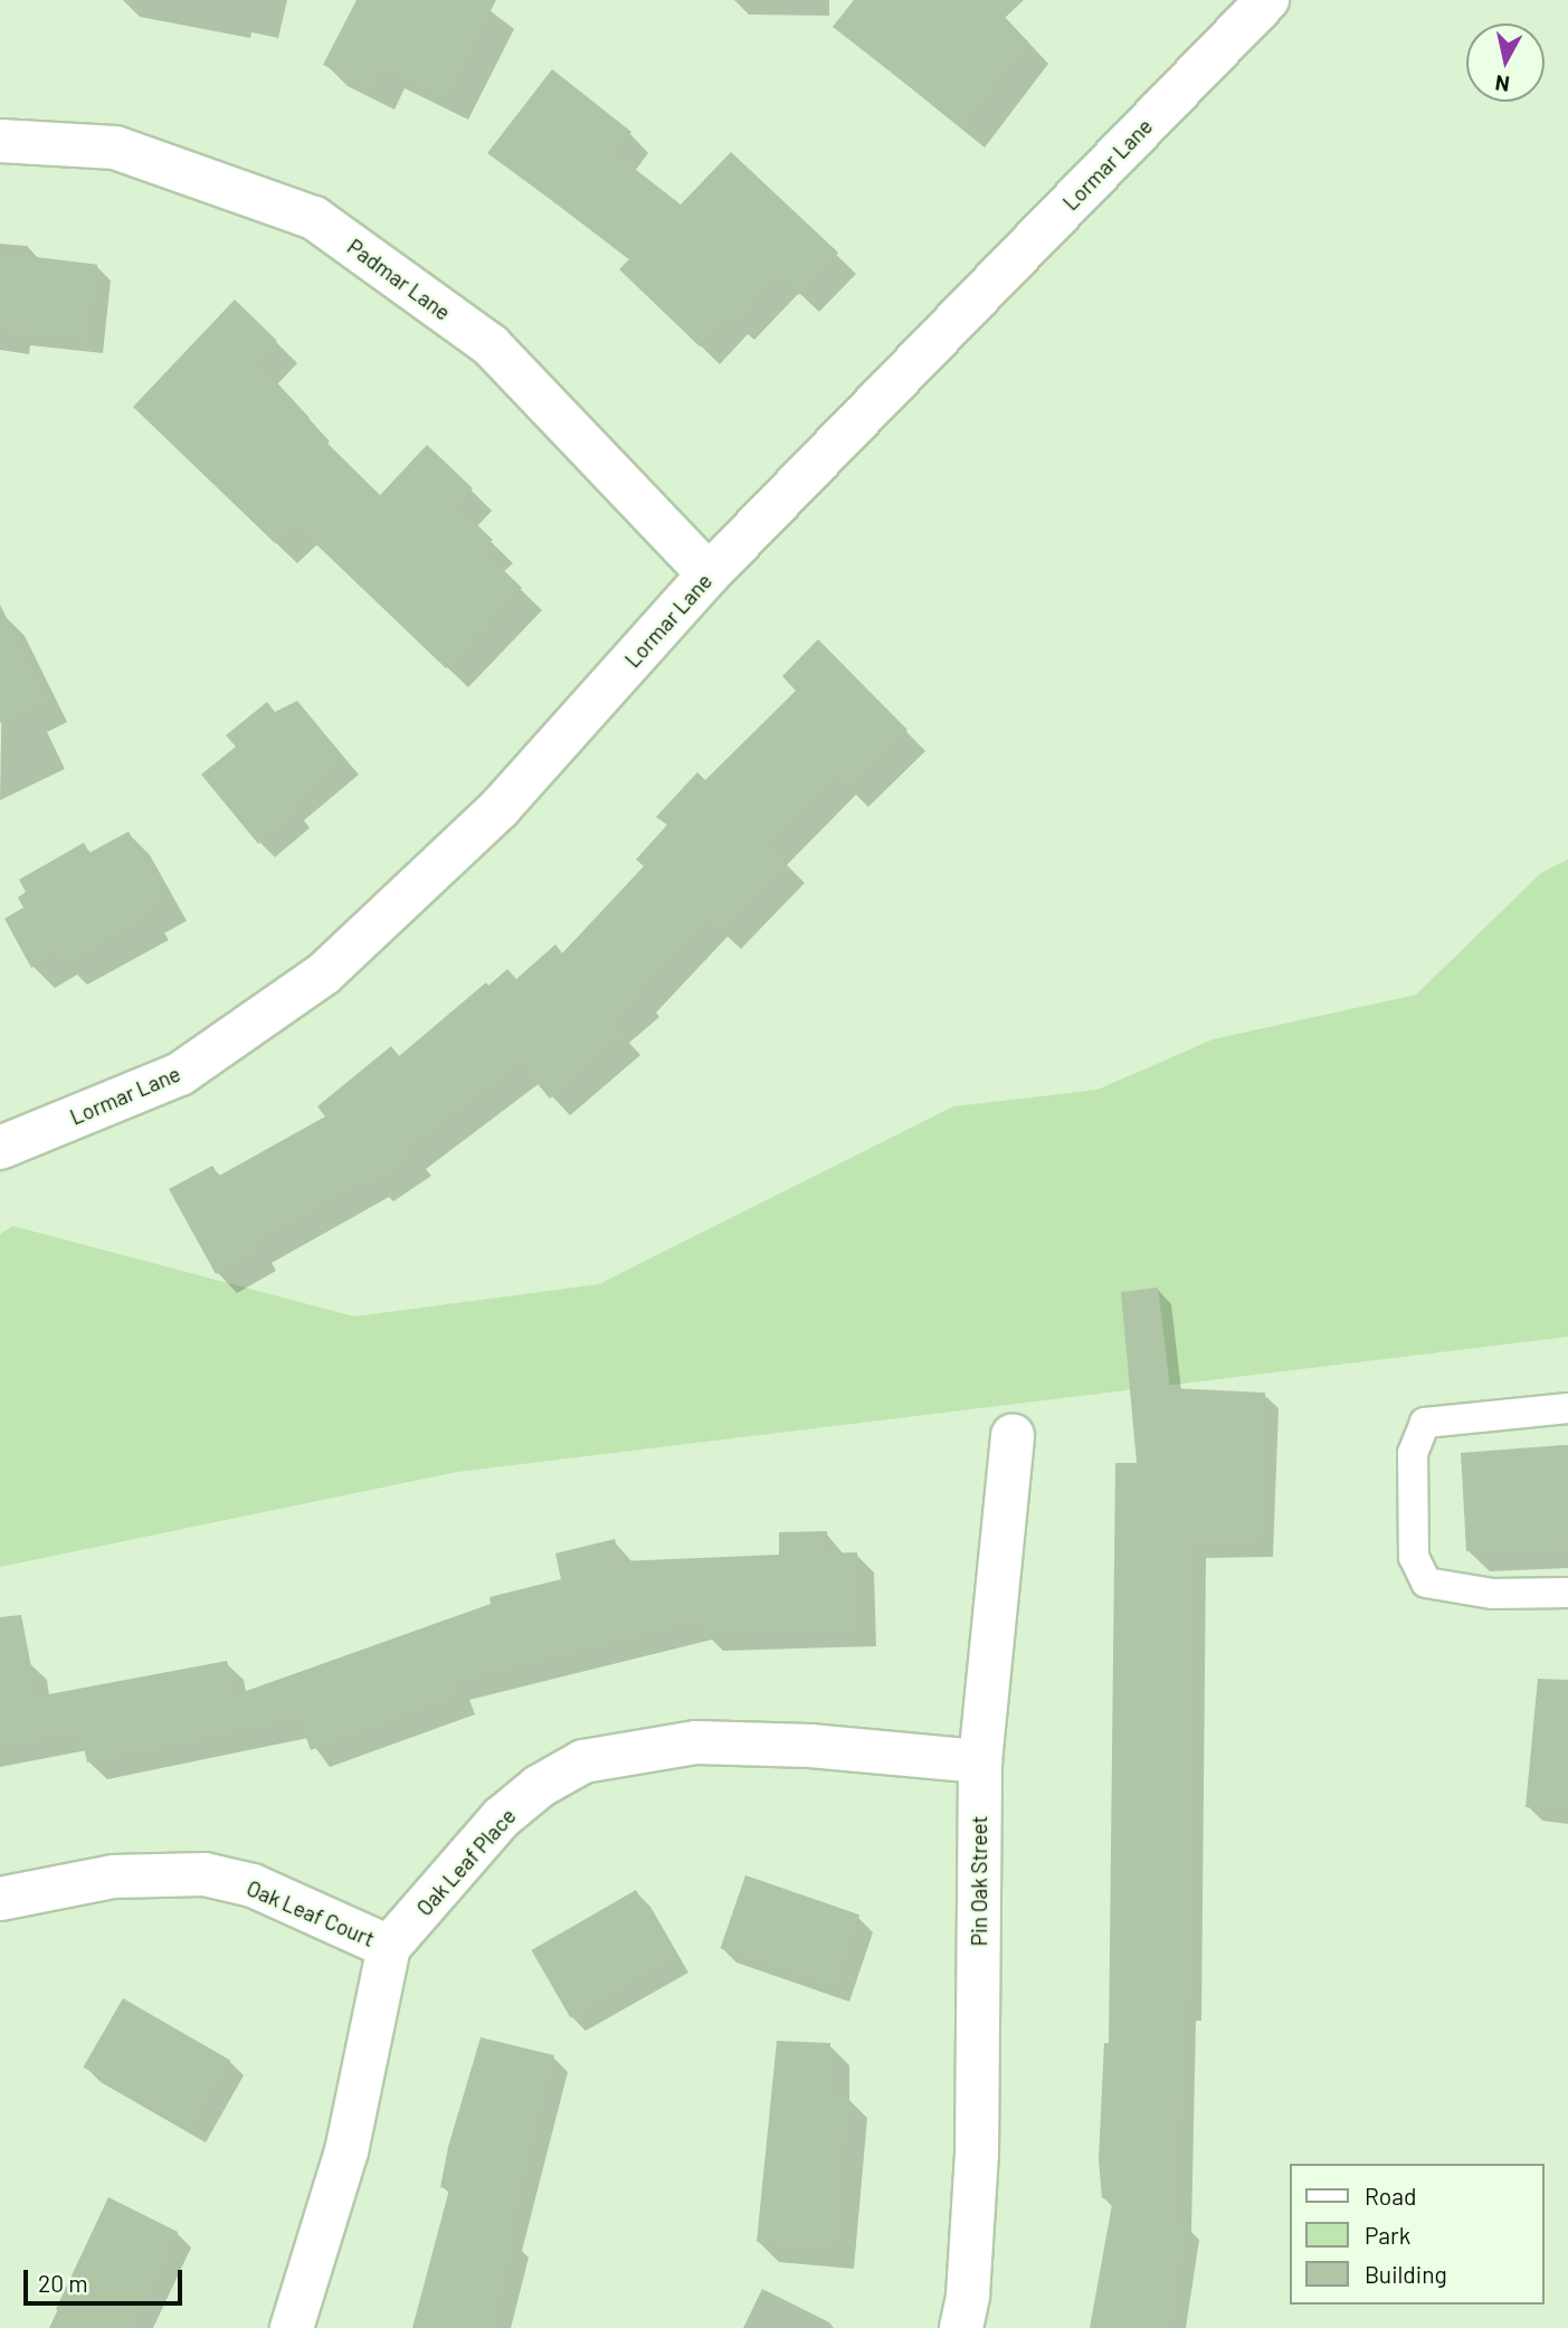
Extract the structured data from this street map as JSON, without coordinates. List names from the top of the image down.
{
  "streets": {
    "street": [
      "Lormar Lane",
      "Padmar Lane",
      "Oak Leaf Place",
      "Pin Oak Street",
      "Oak Leaf Court"
    ]
  },
  "crossings": [
    ["Lormar Lane", "Padmar Lane"],
    ["Oak Leaf Place", "Pin Oak Street"],
    ["Oak Leaf Place", "Oak Leaf Court"]
  ],
  "legend": ["Road", "Park", "Building"],
  "scale_bar": "20 m",
  "north": "bottom"
}
